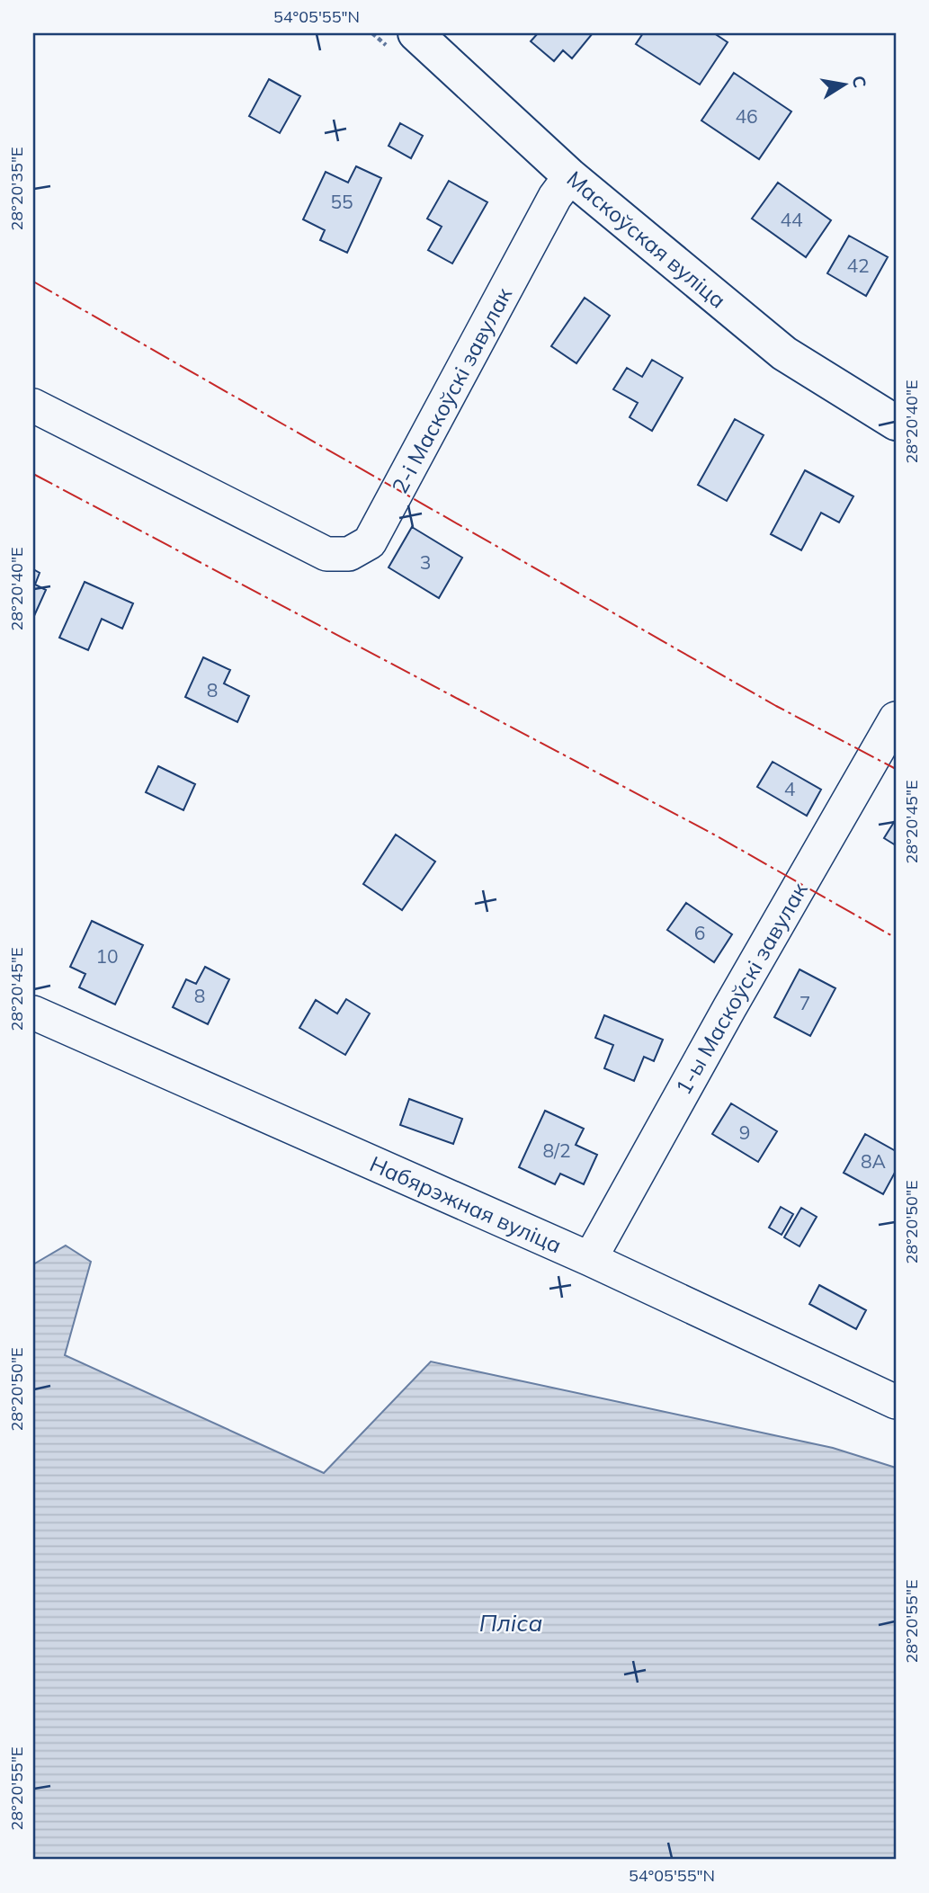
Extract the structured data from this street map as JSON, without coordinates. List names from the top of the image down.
{
  "streets": {
    "main road": ["Маскоўская вуліца"],
    "street": ["2-і Маскоўскі завулак", "1-ы Маскоўскі завулак", "Набярэжная вуліца"]
  },
  "crossings": [
    ["Маскоўская вуліца", "2-і Маскоўскі завулак"],
    ["1-ы Маскоўскі завулак", "Набярэжная вуліца"]
  ],
  "water": ["Пліса"],
  "house_numbers": [
    "46",
    "55",
    "44",
    "42",
    "3",
    "8",
    "4",
    "6",
    "10",
    "8",
    "7",
    "9",
    "8/2",
    "8А"
  ],
  "north": "right",
  "coordinates": [
    "54°05'55\"N",
    "28°20'35\"E",
    "28°20'40\"E",
    "28°20'45\"E",
    "28°20'50\"E",
    "28°20'55\"E"
  ]
}
